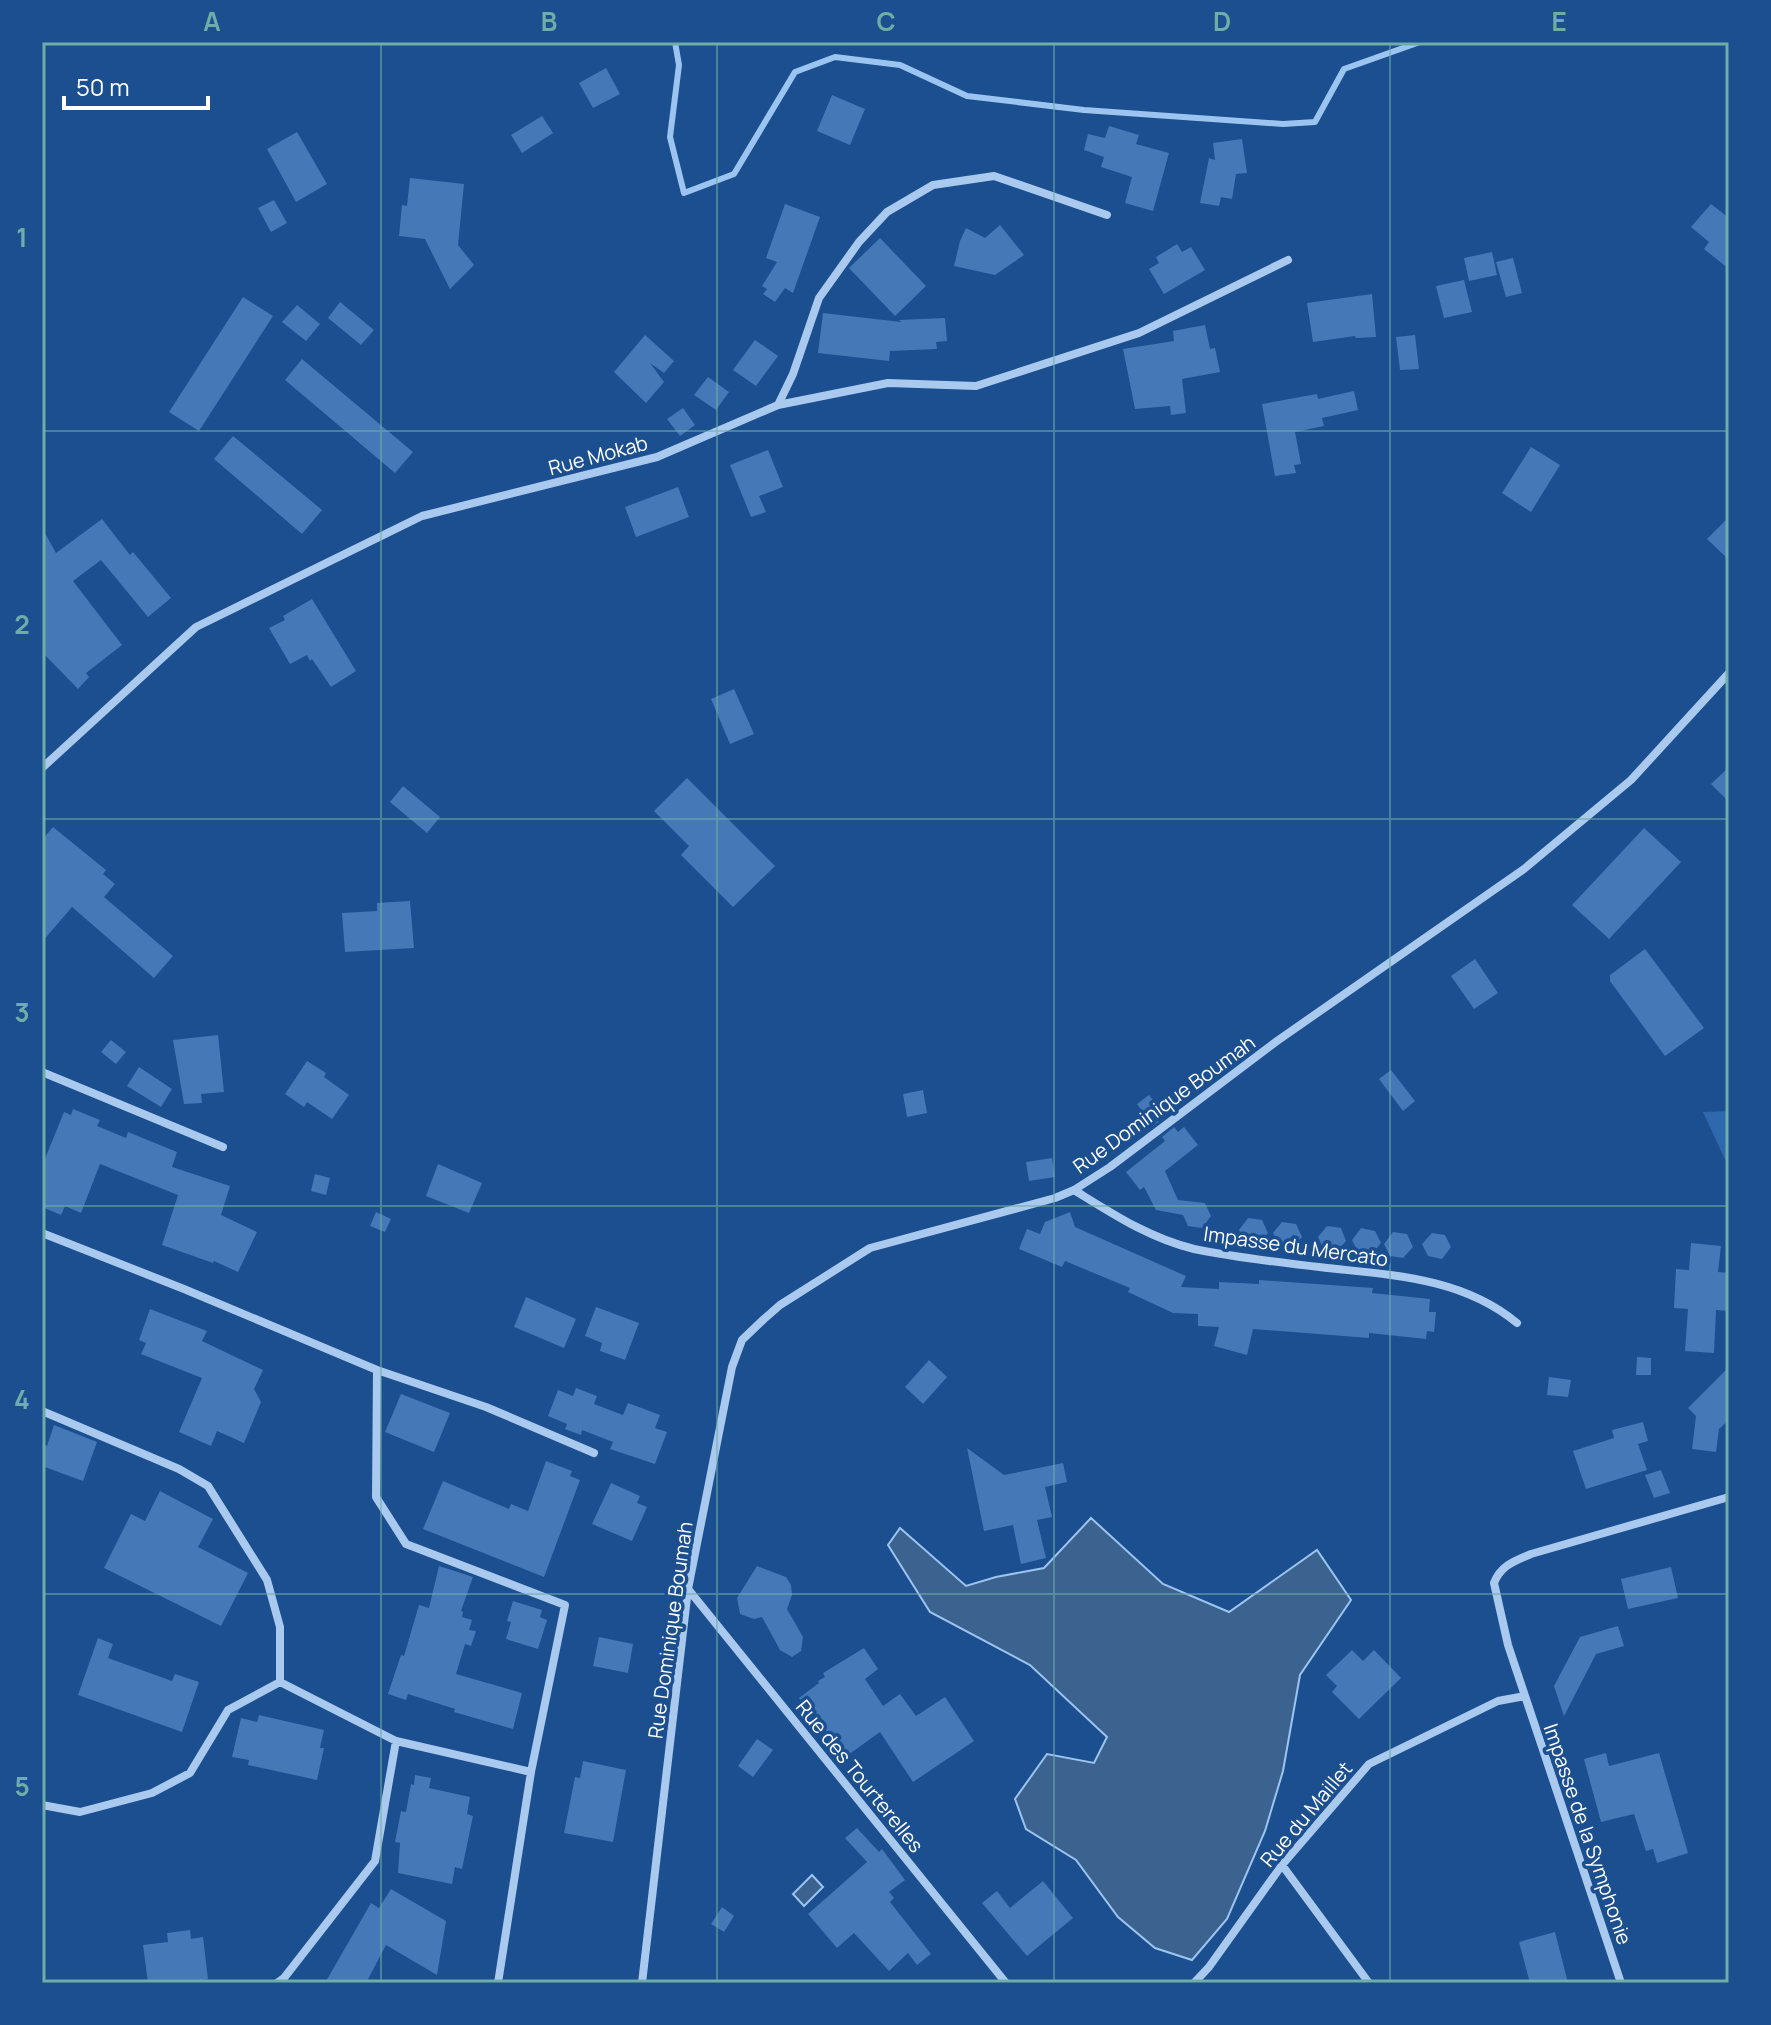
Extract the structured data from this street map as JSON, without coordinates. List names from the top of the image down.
{
  "streets": {
    "street": [
      "Rue Mokab",
      "Rue Dominique Boumah",
      "Impasse du Mercato",
      "Rue des Tourterelles",
      "Rue du Maillet",
      "Impasse de la Symphonie"
    ]
  },
  "crossings": [
    ["Rue Dominique Boumah", "Impasse du Mercato"],
    ["Rue Dominique Boumah", "Rue des Tourterelles"],
    ["Rue du Maillet", "Impasse de la Symphonie"]
  ],
  "scale_bar": "50 m",
  "grid": {
    "columns": [
      "A",
      "B",
      "C",
      "D",
      "E"
    ],
    "rows": [
      "1",
      "2",
      "3",
      "4",
      "5"
    ]
  }
}
